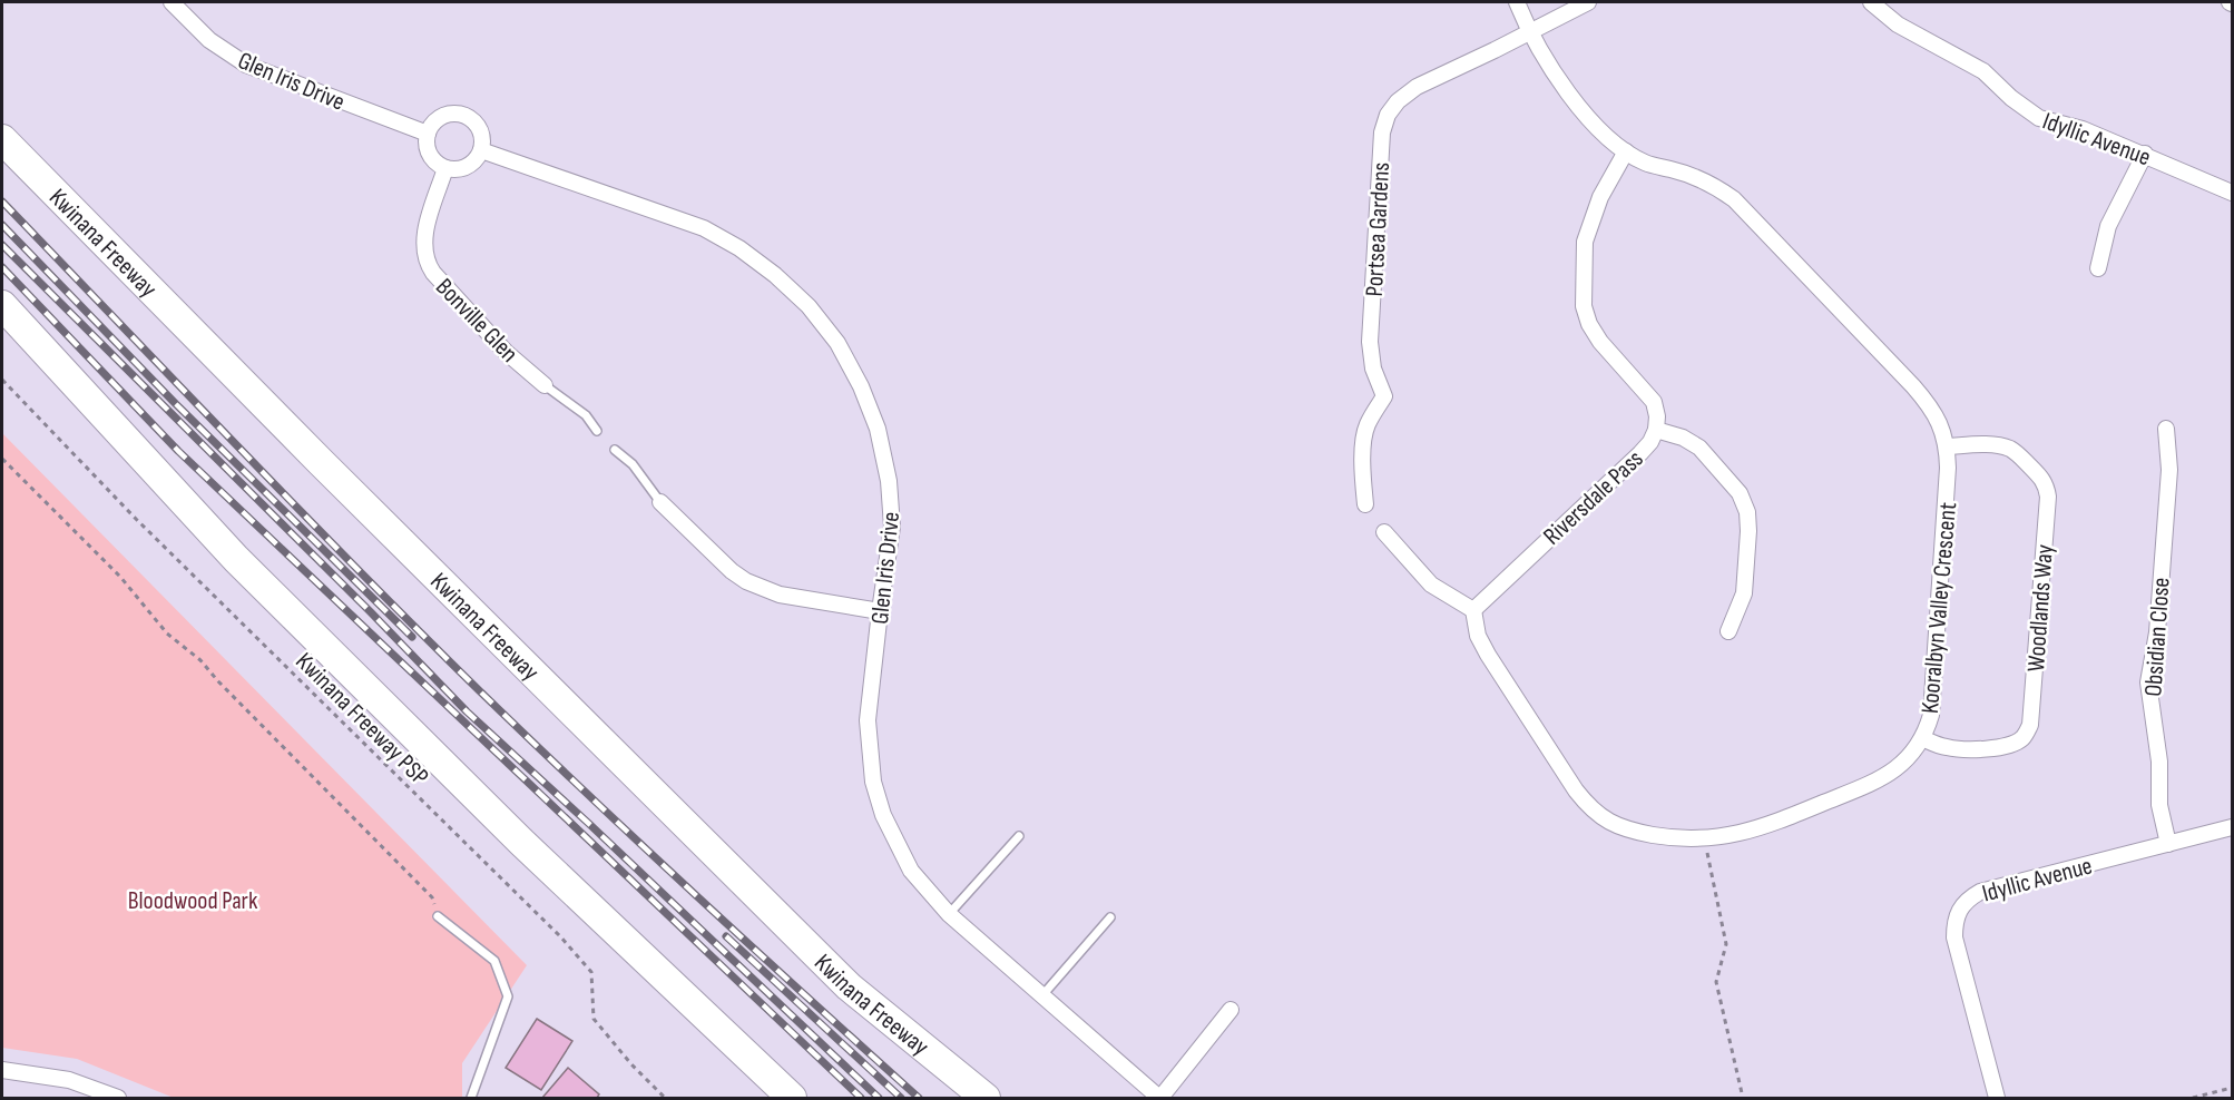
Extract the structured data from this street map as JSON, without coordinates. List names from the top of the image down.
{
  "streets": {
    "highway": ["Kwinana Freeway"],
    "street": [
      "Glen Iris Drive",
      "Idyllic Avenue",
      "Portsea Gardens",
      "Bonville Glen",
      "Riversdale Pass",
      "Kooralbyn Valley Crescent",
      "Woodlands Way",
      "Obsidian Close"
    ],
    "path": ["Kwinana Freeway PSP"]
  },
  "crossings": [
    ["Glen Iris Drive", "Bonville Glen"],
    ["Idyllic Avenue", "Obsidian Close"],
    ["Portsea Gardens", "Kooralbyn Valley Crescent"],
    ["Riversdale Pass", "Kooralbyn Valley Crescent"],
    ["Kooralbyn Valley Crescent", "Woodlands Way"]
  ],
  "parks": ["Bloodwood Park"]
}
